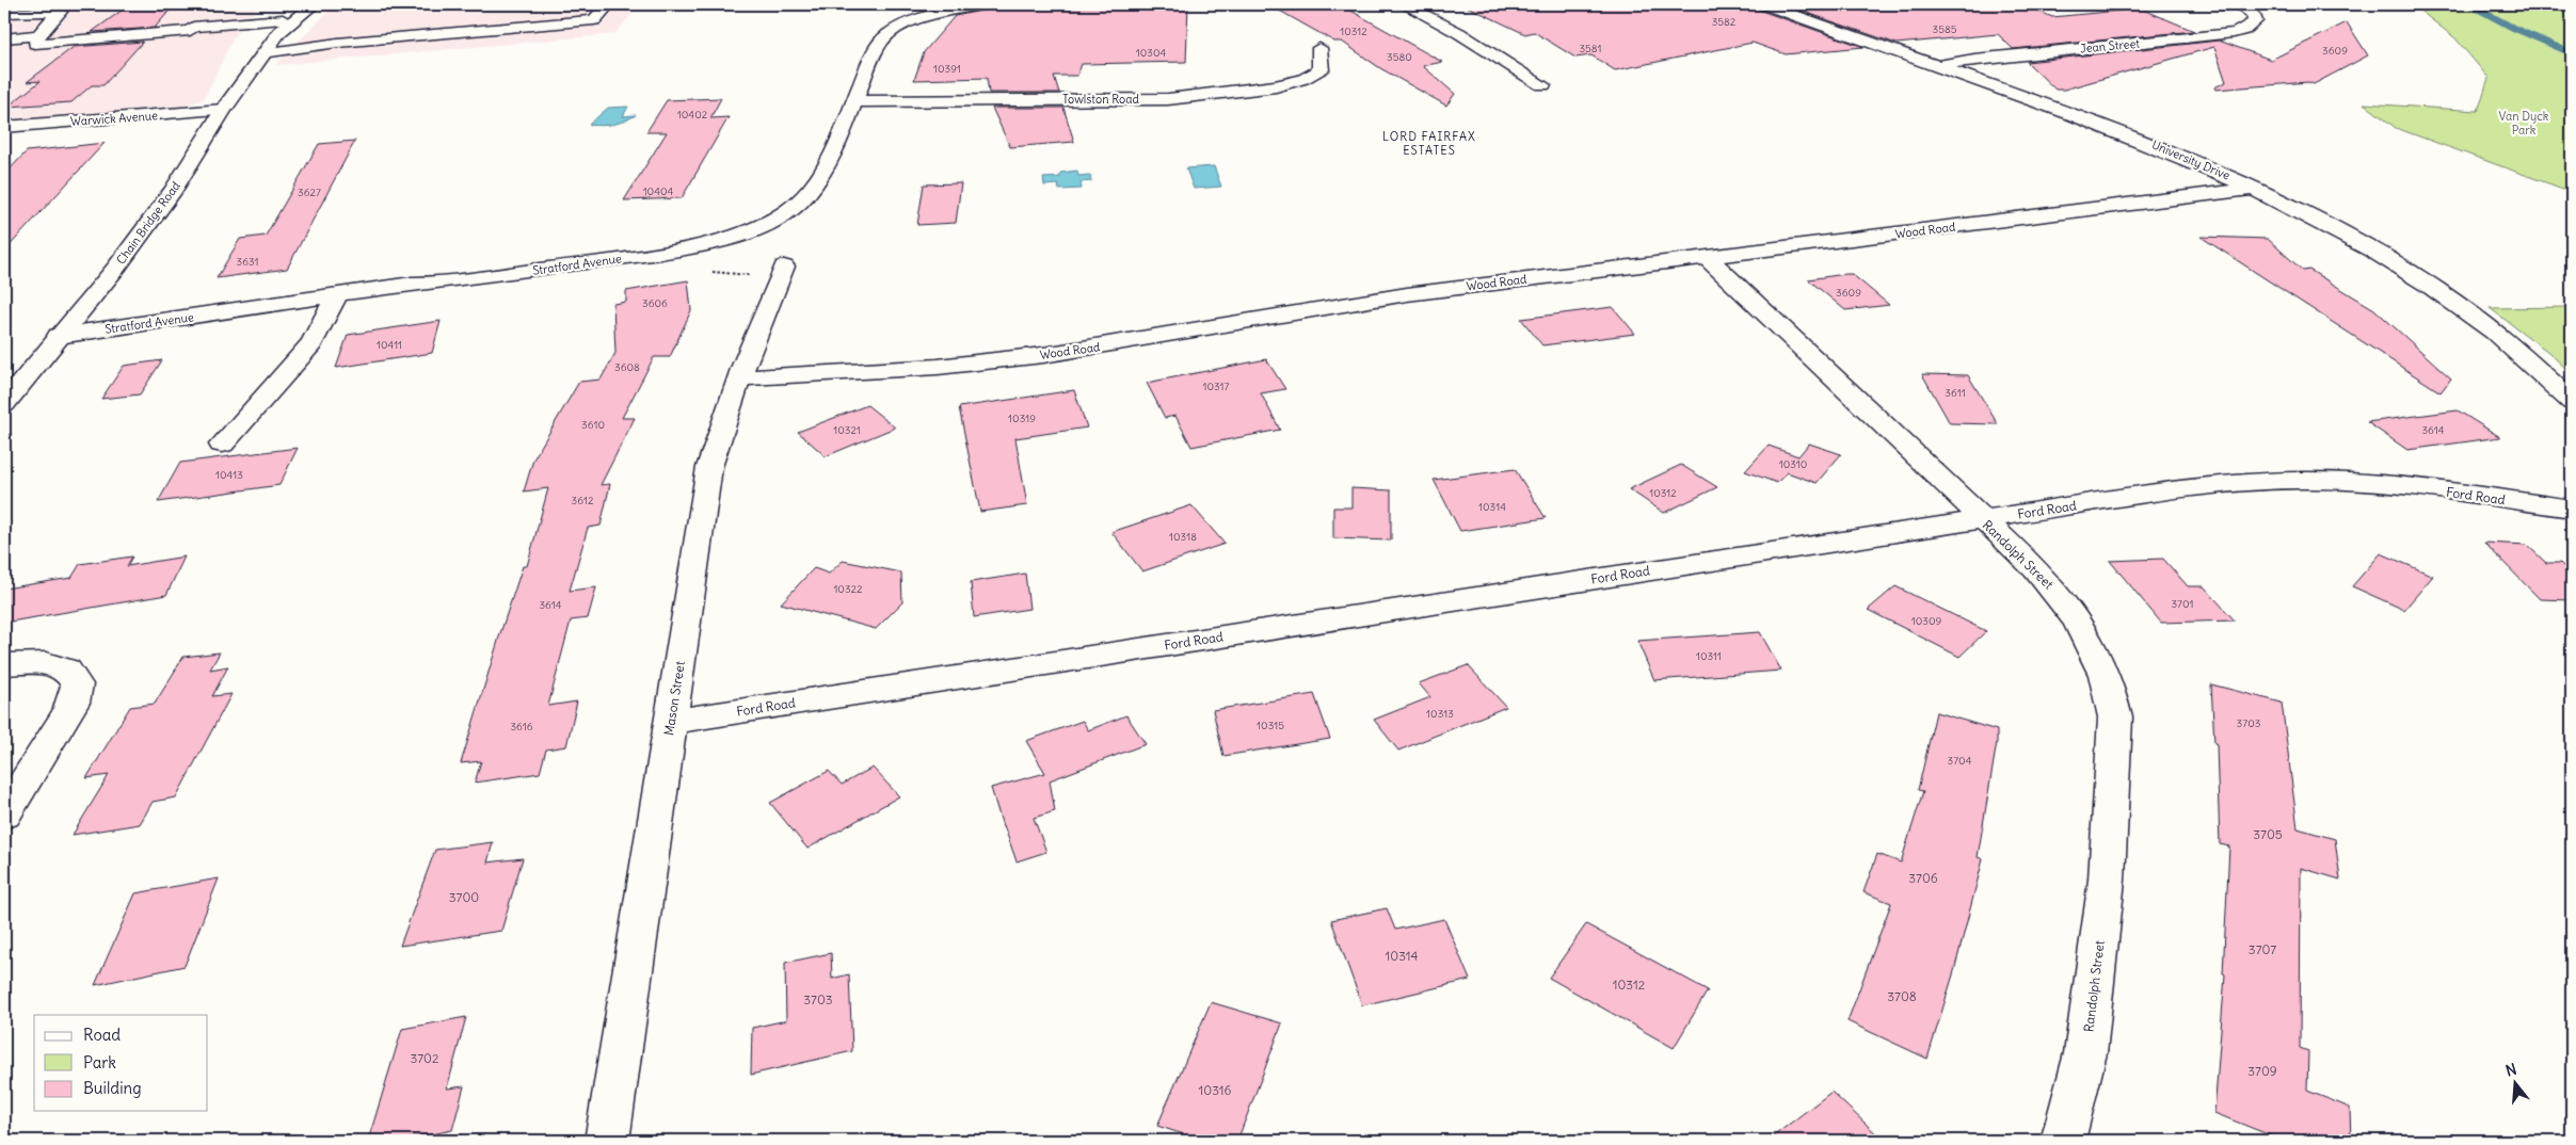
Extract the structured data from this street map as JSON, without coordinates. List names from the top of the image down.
{
  "streets": {
    "street": [
      "Jean Street",
      "Towlston Road",
      "Warwick Avenue",
      "University Drive",
      "Chain Bridge Road",
      "Wood Road",
      "Stratford Avenue",
      "Ford Road",
      "Randolph Street",
      "Mason Street"
    ]
  },
  "crossings": [
    ["Jean Street", "University Drive"],
    ["Towlston Road", "Stratford Avenue"],
    ["Warwick Avenue", "Chain Bridge Road"],
    ["University Drive", "Wood Road"],
    ["Chain Bridge Road", "Stratford Avenue"],
    ["Wood Road", "Randolph Street"],
    ["Wood Road", "Mason Street"],
    ["Ford Road", "Randolph Street"],
    ["Ford Road", "Mason Street"]
  ],
  "districts": ["LORD FAIRFAX ESTATES"],
  "parks": ["Van Dyck Park"],
  "house_numbers": [
    "3582",
    "3585",
    "10312",
    "3581",
    "3609",
    "10304",
    "3580",
    "10391",
    "10402",
    "10404",
    "3627",
    "3631",
    "3609",
    "3606",
    "10411",
    "3608",
    "10317",
    "3611",
    "10319",
    "3610",
    "10321",
    "3614",
    "10310",
    "10413",
    "10312",
    "3612",
    "10314",
    "10318",
    "10322",
    "3701",
    "3614",
    "10309",
    "10311",
    "10313",
    "3703",
    "10315",
    "3616",
    "3704",
    "3705",
    "3706",
    "3700",
    "3707",
    "10314",
    "10312",
    "3708",
    "3703",
    "3702",
    "3709",
    "10316"
  ],
  "legend": ["Road", "Park", "Building"],
  "north": "top"
}
